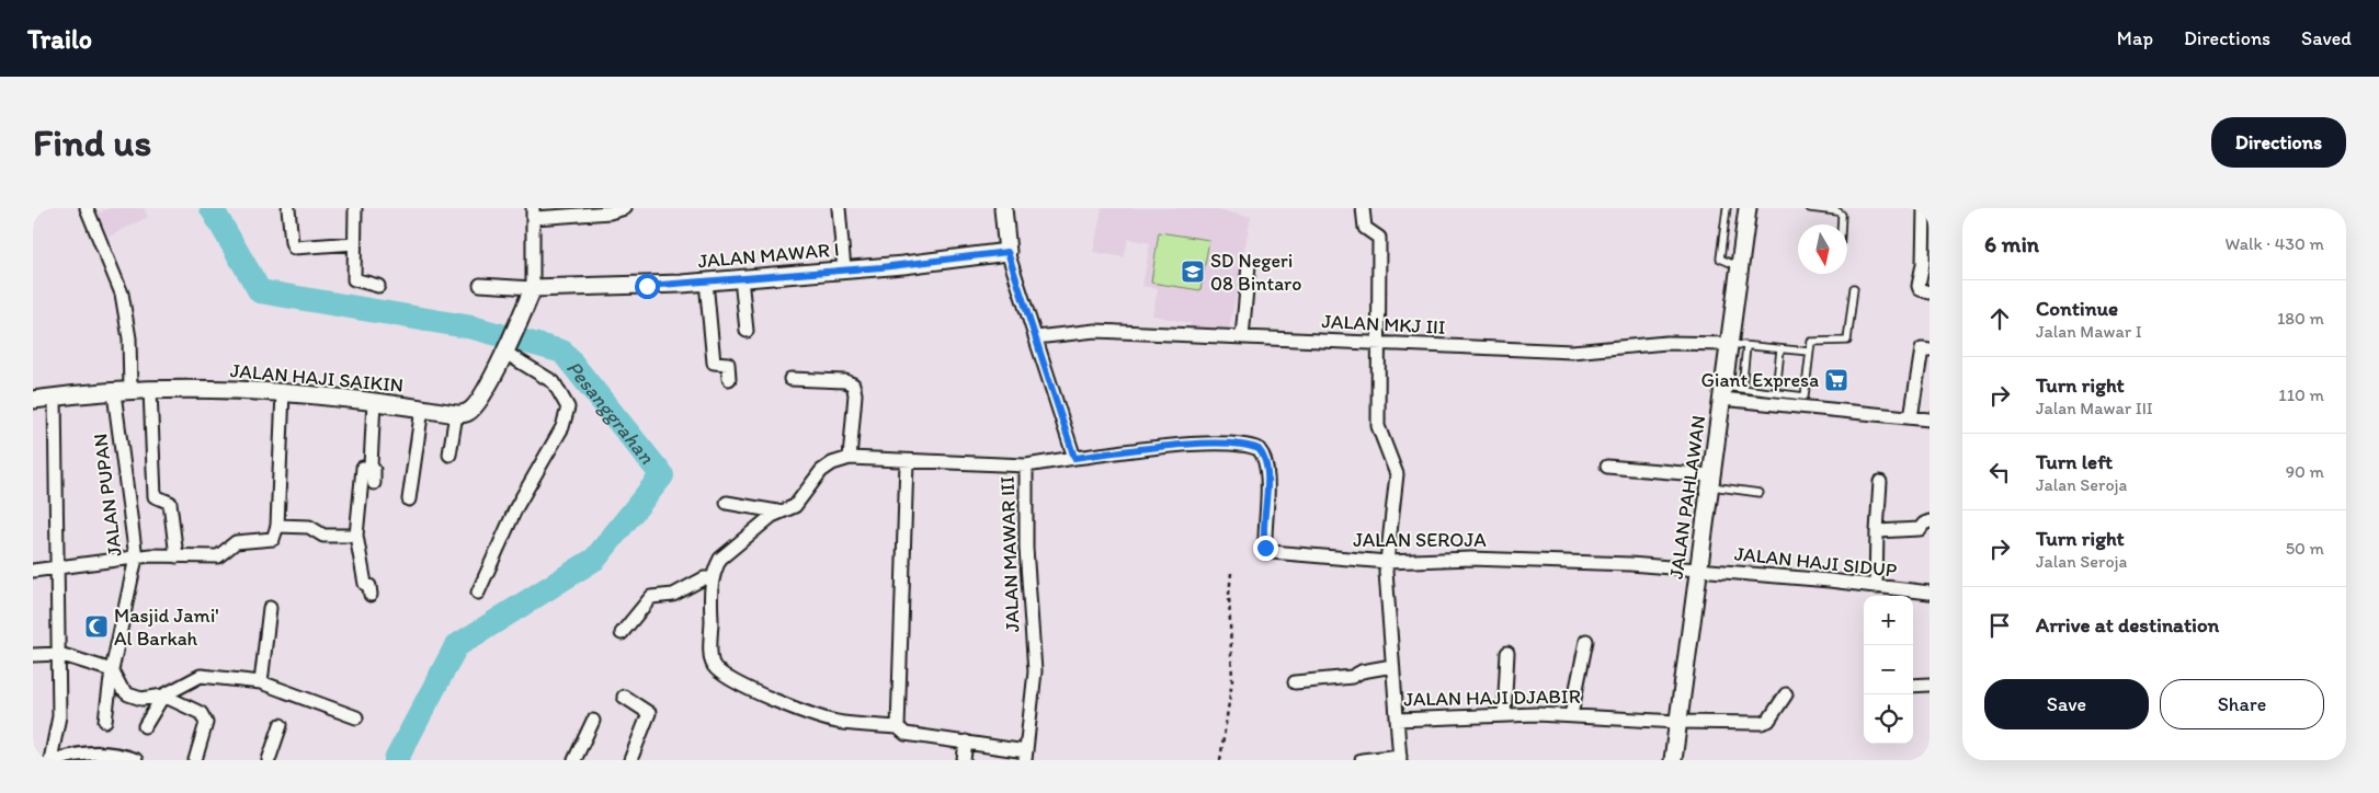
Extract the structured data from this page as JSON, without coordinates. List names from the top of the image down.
{
  "streets": {
    "street": [
      "JALAN MAWAR I",
      "JALAN MKJ III",
      "JALAN HAJI SAIKIN",
      "JALAN PUPAN",
      "JALAN PAHLAWAN",
      "JALAN SEROJA",
      "JALAN MAWAR III",
      "JALAN HAJI SIDUP",
      "JALAN HAJI DJABIR"
    ]
  },
  "crossings": [
    ["JALAN MKJ III", "JALAN PAHLAWAN"],
    ["JALAN MKJ III", "JALAN HAJI DJABIR"],
    ["JALAN HAJI SAIKIN", "JALAN PUPAN"],
    ["JALAN PAHLAWAN", "JALAN SEROJA"],
    ["JALAN PAHLAWAN", "JALAN HAJI SIDUP"],
    ["JALAN PAHLAWAN", "JALAN HAJI DJABIR"],
    ["JALAN SEROJA", "JALAN MAWAR III"],
    ["JALAN SEROJA", "JALAN HAJI SIDUP"],
    ["JALAN SEROJA", "JALAN HAJI DJABIR"]
  ],
  "water": ["Pesanggrahan"],
  "places": {
    "school or university": ["SD Negeri 08 Bintaro"],
    "supermarket": ["Giant Expresa"],
    "mosque": ["Masjid Jami' Al Barkah"]
  },
  "north": "bottom",
  "page": {
    "header": "Trailo",
    "nav": ["Map", "Directions", "Saved"],
    "buttons": [
      "Directions",
      ["Save", "Share"]
    ],
    "title": "Find us",
    "heading": ["6 min", "Walk · 430 m"],
    "list": [
      ["Continue", "Jalan Mawar I", "180 m"],
      ["Turn right", "Jalan Mawar III", "110 m"],
      ["Turn left", "Jalan Seroja", "90 m"],
      ["Turn right", "Jalan Seroja", "50 m"],
      "Arrive at destination"
    ],
    "map_buttons": ["+", "−"]
  }
}
